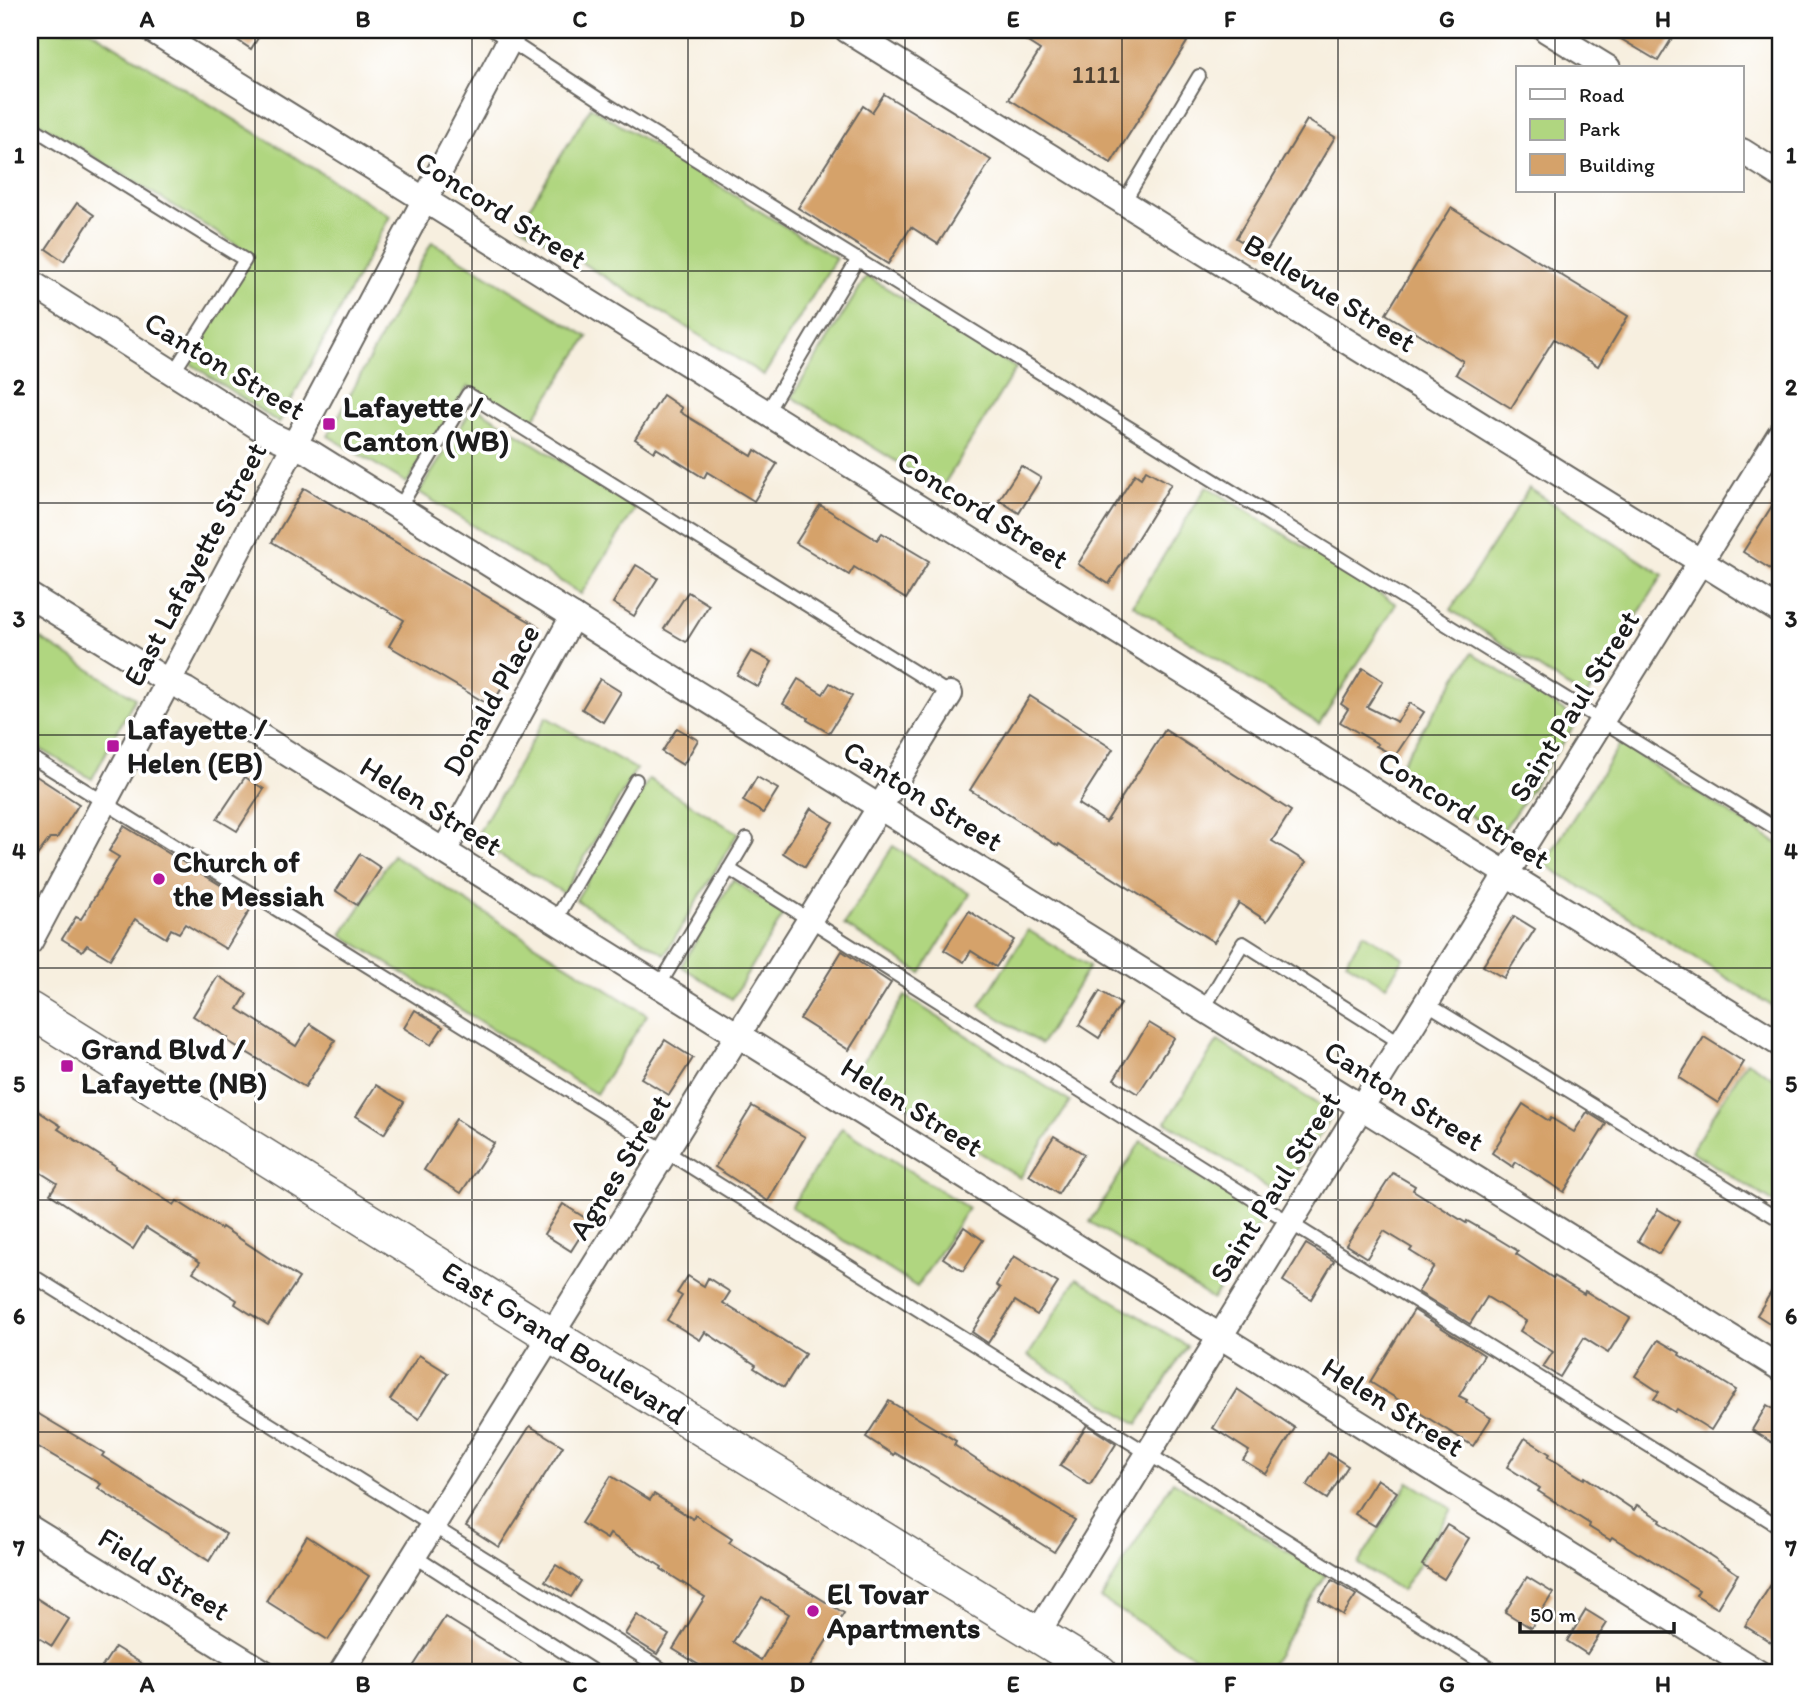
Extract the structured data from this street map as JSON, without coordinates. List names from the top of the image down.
{
  "streets": {
    "main road": ["East Grand Boulevard"],
    "street": [
      "Concord Street",
      "Bellevue Street",
      "Canton Street",
      "East Lafayette Street",
      "Donald Place",
      "Saint Paul Street",
      "Helen Street",
      "Agnes Street",
      "Field Street"
    ]
  },
  "crossings": [
    ["Concord Street", "East Lafayette Street"],
    ["Concord Street", "Saint Paul Street"],
    ["Bellevue Street", "Saint Paul Street"],
    ["Canton Street", "East Lafayette Street"],
    ["Canton Street", "Donald Place"],
    ["Canton Street", "Saint Paul Street"],
    ["Canton Street", "Agnes Street"],
    ["East Lafayette Street", "Helen Street"],
    ["Donald Place", "Helen Street"],
    ["Saint Paul Street", "Helen Street"],
    ["Saint Paul Street", "East Grand Boulevard"],
    ["Helen Street", "Agnes Street"],
    ["Agnes Street", "East Grand Boulevard"]
  ],
  "places": {
    "transit": ["Lafayette / Canton (WB)", "Lafayette / Helen (EB)", "Grand Blvd / Lafayette (NB)"],
    "other": ["Church of the Messiah", "El Tovar Apartments"]
  },
  "house_numbers": ["1111"],
  "legend": ["Road", "Park", "Building"],
  "scale_bar": "50 m",
  "grid": {
    "columns": [
      "A",
      "B",
      "C",
      "D",
      "E",
      "F",
      "G",
      "H"
    ],
    "rows": [
      "1",
      "2",
      "3",
      "4",
      "5",
      "6",
      "7"
    ]
  }
}
